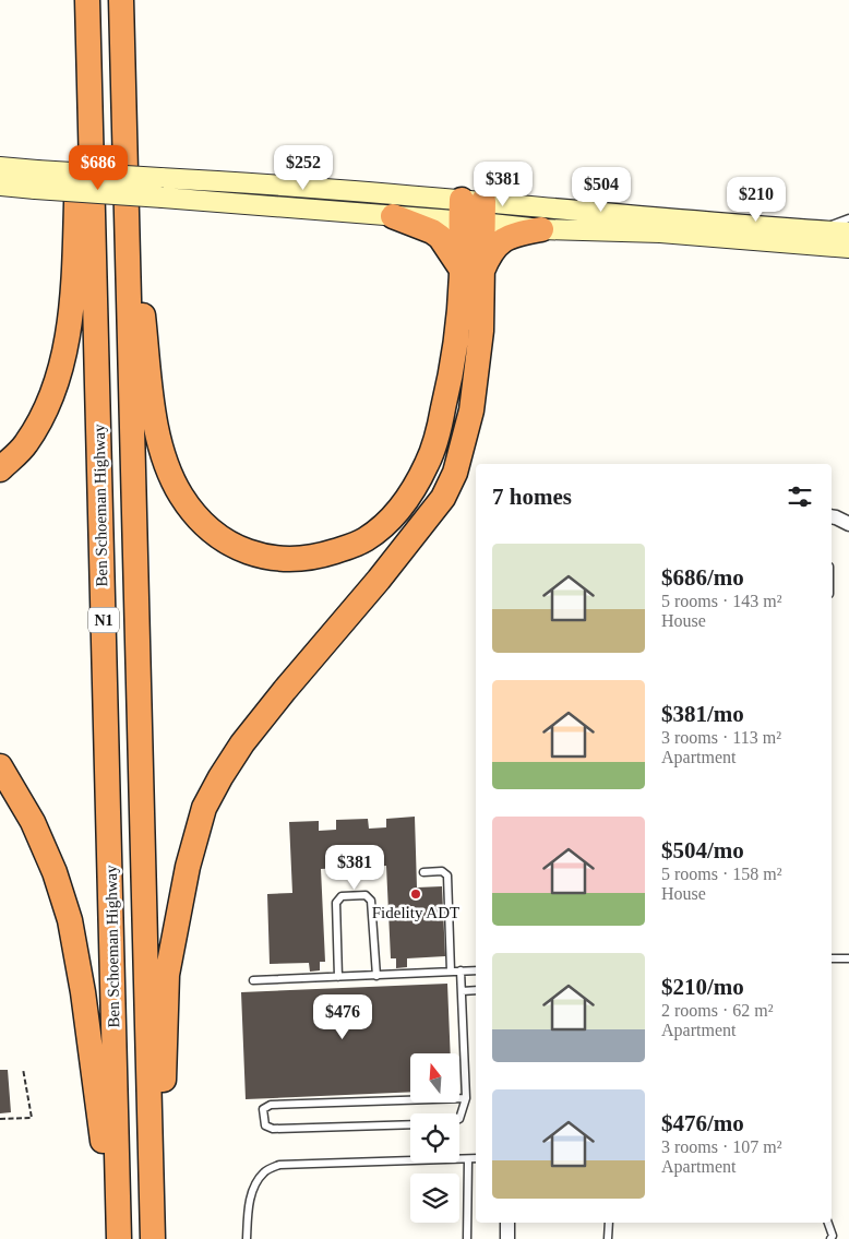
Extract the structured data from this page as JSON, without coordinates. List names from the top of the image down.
{
  "streets": {
    "highway": ["Ben Schoeman Highway", "N1"]
  },
  "places": ["Fidelity ADT"],
  "north": "top",
  "page": {
    "price": [
      "$686",
      "$252",
      "$381",
      "$504",
      "$210",
      "$381",
      "$476"
    ],
    "heading": "7 homes",
    "list": [
      {
        "name": "$686/mo",
        "note": "5 rooms · 143 m² · House"
      },
      {
        "name": "$381/mo",
        "note": "3 rooms · 113 m² · Apartment"
      },
      {
        "name": "$504/mo",
        "note": "5 rooms · 158 m² · House"
      },
      {
        "name": "$210/mo",
        "note": "2 rooms · 62 m² · Apartment"
      },
      {
        "name": "$476/mo",
        "note": "3 rooms · 107 m² · Apartment"
      }
    ]
  }
}
